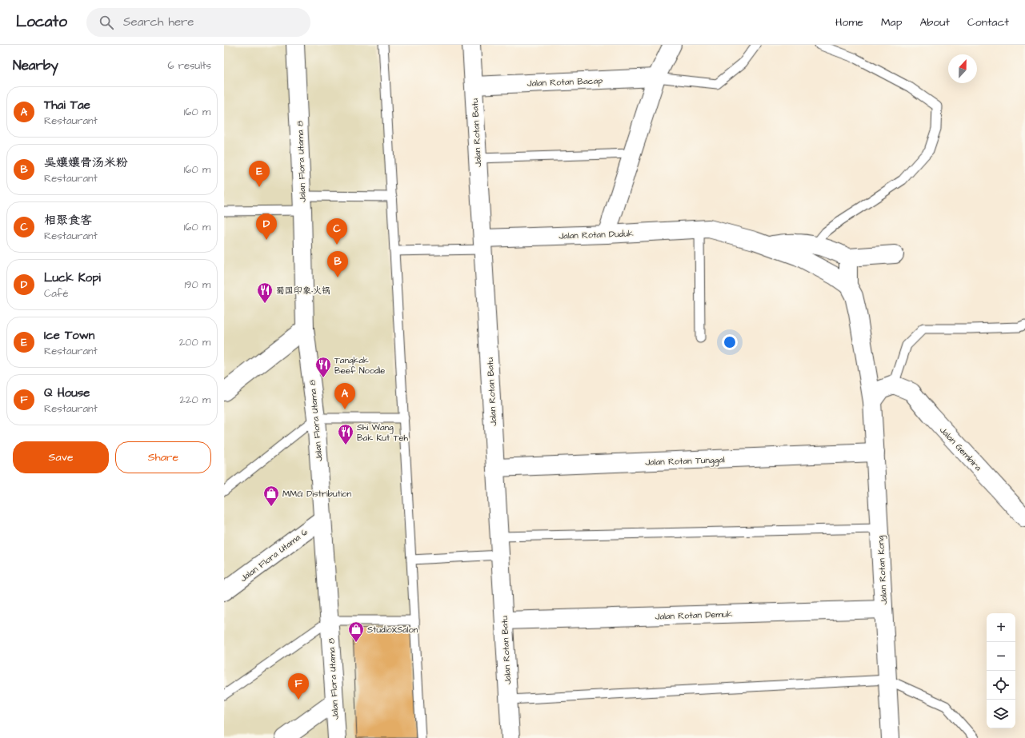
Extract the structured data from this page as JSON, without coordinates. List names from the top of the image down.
{
  "streets": {
    "street": [
      "Jalan Rotan Bacap",
      "Jalan Rotan Batu",
      "Jalan Flora Utama 8",
      "Jalan Rotan Duduk",
      "Jalan Gembira",
      "Jalan Rotan Tunggal",
      "Jalan Flora Utama 6",
      "Jalan Rotan Kong",
      "Jalan Rotan Demuk"
    ]
  },
  "crossings": [
    ["Jalan Rotan Bacap", "Jalan Rotan Batu"],
    ["Jalan Rotan Batu", "Jalan Rotan Duduk"],
    ["Jalan Rotan Batu", "Jalan Rotan Tunggal"],
    ["Jalan Rotan Batu", "Jalan Rotan Demuk"],
    ["Jalan Flora Utama 8", "Jalan Flora Utama 6"],
    ["Jalan Rotan Tunggal", "Jalan Rotan Kong"],
    ["Jalan Rotan Kong", "Jalan Rotan Demuk"]
  ],
  "places": {
    "restaurant": ["蜀国印象•火锅", "Tangkak Beef Noodle", "Shi Wang Bak Kut Teh"],
    "shop": ["MMG Distribution", "StudioXSalon"]
  },
  "north": "top",
  "page": {
    "header": "Locato",
    "search": "Search here",
    "nav": [
      "Home",
      "Map",
      "About",
      "Contact"
    ],
    "heading": ["Nearby", "6 results"],
    "list": [
      {
        "mark": "A",
        "name": "Thai Tae",
        "note": "Restaurant",
        "value": "160 m"
      },
      {
        "mark": "B",
        "name": "吴孃孃骨汤米粉",
        "note": "Restaurant",
        "value": "160 m"
      },
      {
        "mark": "C",
        "name": "相聚食客",
        "note": "Restaurant",
        "value": "160 m"
      },
      {
        "mark": "D",
        "name": "Luck Kopi",
        "note": "Café",
        "value": "190 m"
      },
      {
        "mark": "E",
        "name": "Ice Town",
        "note": "Restaurant",
        "value": "200 m"
      },
      {
        "mark": "F",
        "name": "Q House",
        "note": "Restaurant",
        "value": "220 m"
      }
    ],
    "pins": [
      "E",
      "D",
      "C",
      "B",
      "A",
      "F"
    ],
    "buttons": ["Save", "Share"],
    "map_buttons": ["+", "−"]
  }
}
